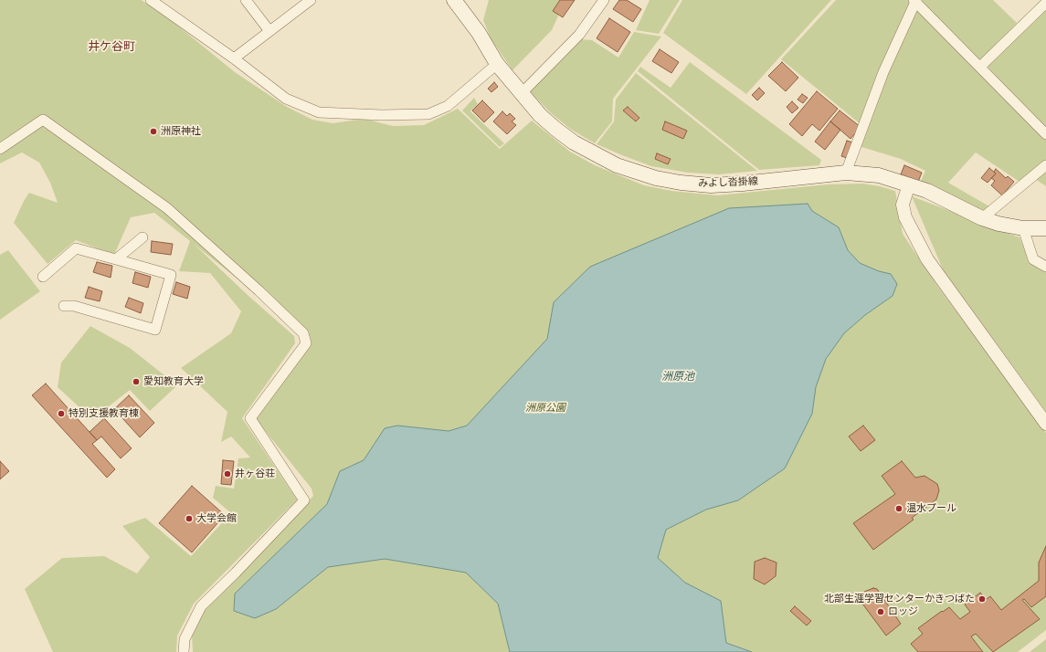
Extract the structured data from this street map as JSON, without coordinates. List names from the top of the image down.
{
  "streets": {
    "main road": ["みよし沓掛線"]
  },
  "districts": ["井ケ谷町"],
  "water": ["洲原池"],
  "parks": ["洲原公園"],
  "places": [
    "洲原神社",
    "愛知教育大学",
    "特別支援教育棟",
    "井ヶ谷荘",
    "温水プール",
    "大学会館",
    "北部生涯学習センターかきつばた",
    "ロッジ"
  ]
}
